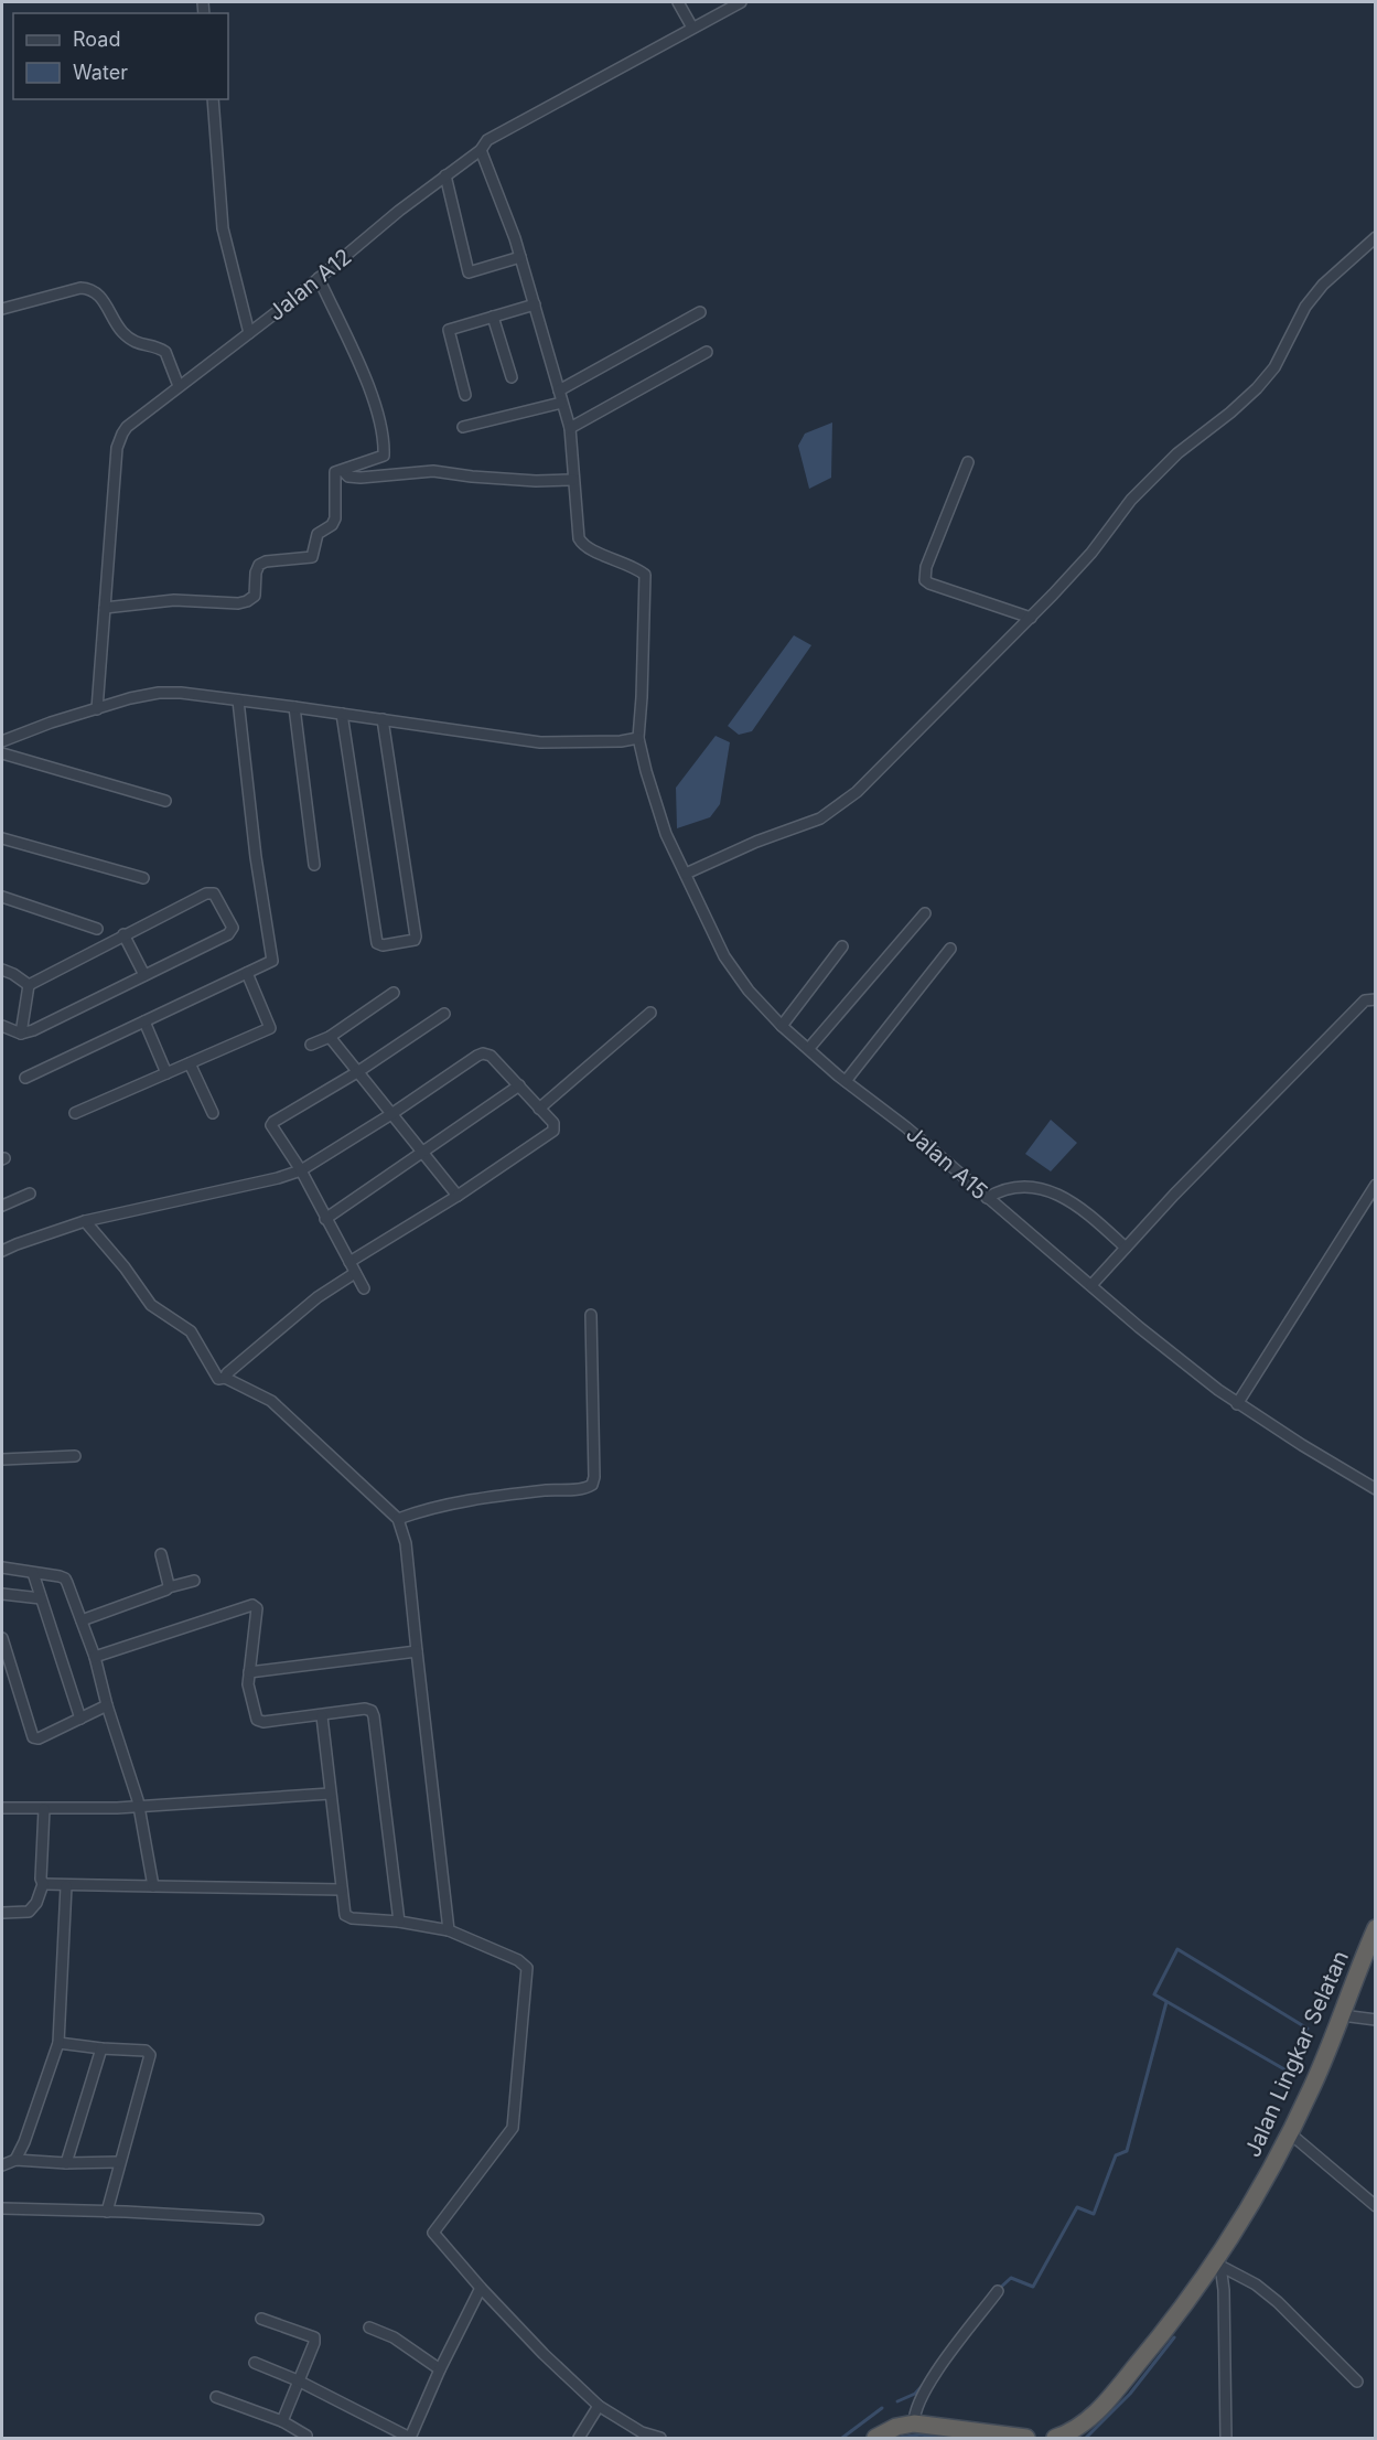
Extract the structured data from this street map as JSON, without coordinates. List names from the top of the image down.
{
  "streets": {
    "highway": ["Jalan Lingkar Selatan"],
    "street": ["Jalan A12", "Jalan A15"]
  },
  "legend": ["Road", "Water"]
}
